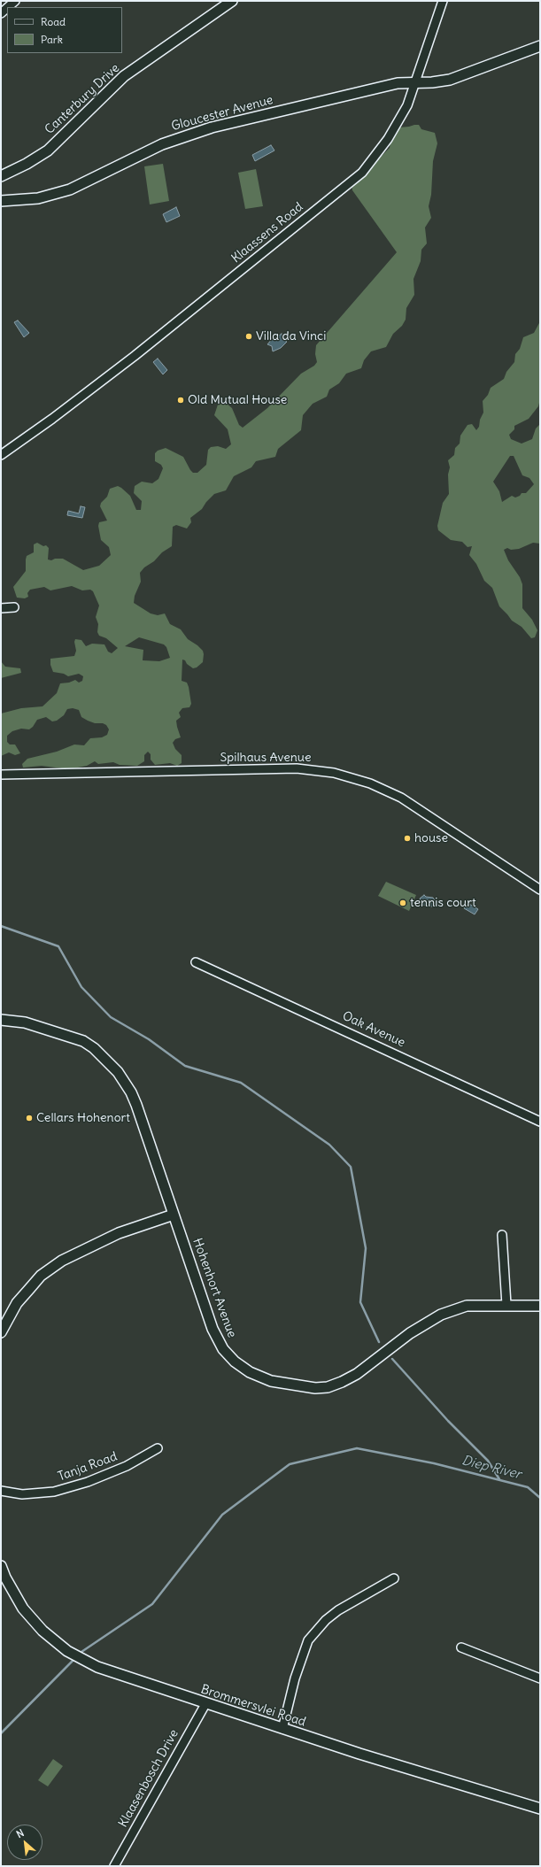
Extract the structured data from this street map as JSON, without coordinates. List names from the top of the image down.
{
  "streets": {
    "street": [
      "Canterbury Drive",
      "Gloucester Avenue",
      "Klaassens Road",
      "Spilhaus Avenue",
      "Oak Avenue",
      "Hohenhort Avenue",
      "Tanja Road",
      "Brommersvlei Road",
      "Klaasenbosch Drive"
    ]
  },
  "crossings": [
    ["Gloucester Avenue", "Klaassens Road"],
    ["Brommersvlei Road", "Klaasenbosch Drive"]
  ],
  "water": ["Diep River"],
  "places": [
    "Villa da Vinci",
    "Old Mutual House",
    "house",
    "tennis court",
    "Cellars Hohenort"
  ],
  "legend": ["Road", "Park"],
  "north": "top left"
}
